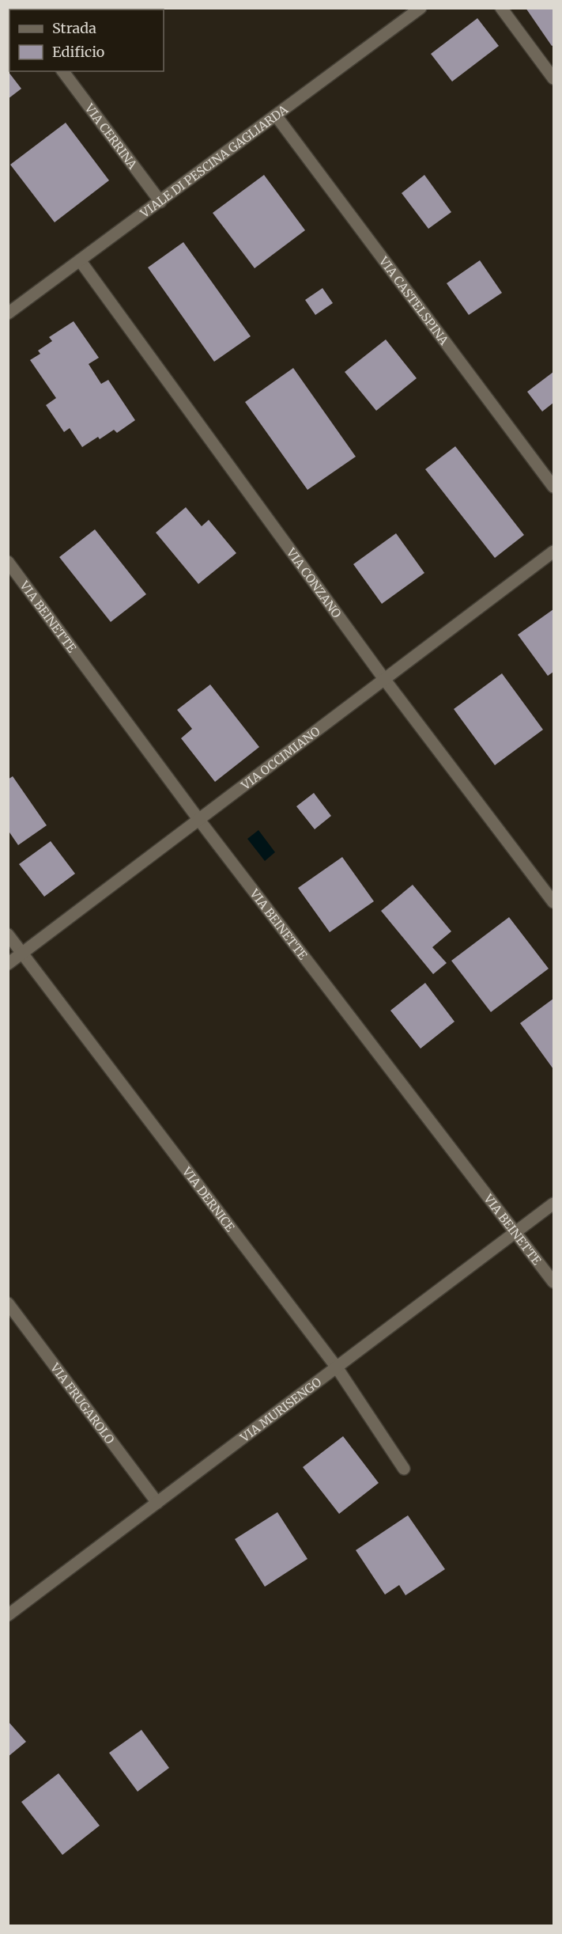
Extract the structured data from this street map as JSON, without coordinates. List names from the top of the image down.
{
  "streets": {
    "street": [
      "VIA CERRINA",
      "VIALE DI PESCINA GAGLIARDA",
      "VIA CASTELSPINA",
      "VIA CONZANO",
      "VIA BEINETTE",
      "VIA OCCIMIANO",
      "VIA DERNICE",
      "VIA FRUGAROLO",
      "VIA MURISENGO"
    ]
  },
  "crossings": [
    ["VIA CERRINA", "VIALE DI PESCINA GAGLIARDA"],
    ["VIALE DI PESCINA GAGLIARDA", "VIA CASTELSPINA"],
    ["VIALE DI PESCINA GAGLIARDA", "VIA CONZANO"],
    ["VIA CONZANO", "VIA OCCIMIANO"],
    ["VIA BEINETTE", "VIA OCCIMIANO"],
    ["VIA BEINETTE", "VIA MURISENGO"],
    ["VIA OCCIMIANO", "VIA DERNICE"],
    ["VIA DERNICE", "VIA MURISENGO"],
    ["VIA FRUGAROLO", "VIA MURISENGO"]
  ],
  "legend": ["Strada", "Edificio"]
}
